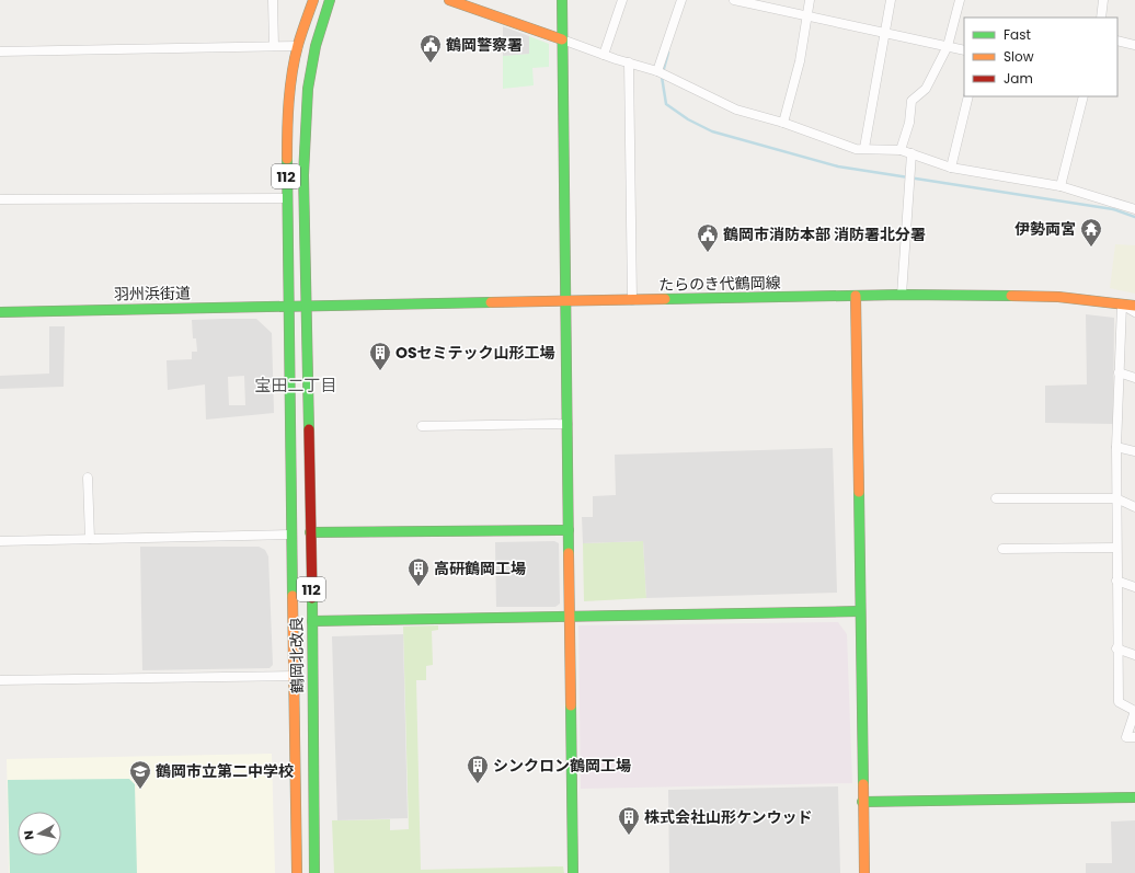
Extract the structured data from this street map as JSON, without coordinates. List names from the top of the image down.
{
  "streets": {
    "main road": [
      "112",
      "たらのき代鶴岡線",
      "羽州浜街道",
      "鶴岡北改良"
    ]
  },
  "crossings": [
    ["112", "たらのき代鶴岡線"],
    ["112", "羽州浜街道"],
    ["112", "鶴岡北改良"],
    ["たらのき代鶴岡線", "羽州浜街道"],
    ["たらのき代鶴岡線", "鶴岡北改良"],
    ["羽州浜街道", "鶴岡北改良"]
  ],
  "districts": ["宝田二丁目"],
  "places": {
    "public building": ["鶴岡警察署", "鶴岡市消防本部 消防署北分署"],
    "temple": ["伊勢両宮"],
    "building": [
      "OSセミテック山形工場",
      "高研鶴岡工場",
      "シンクロン鶴岡工場",
      "株式会社山形ケンウッド"
    ],
    "school or university": ["鶴岡市立第二中学校"]
  },
  "legend": ["Fast", "Slow", "Jam"],
  "north": "left"
}
